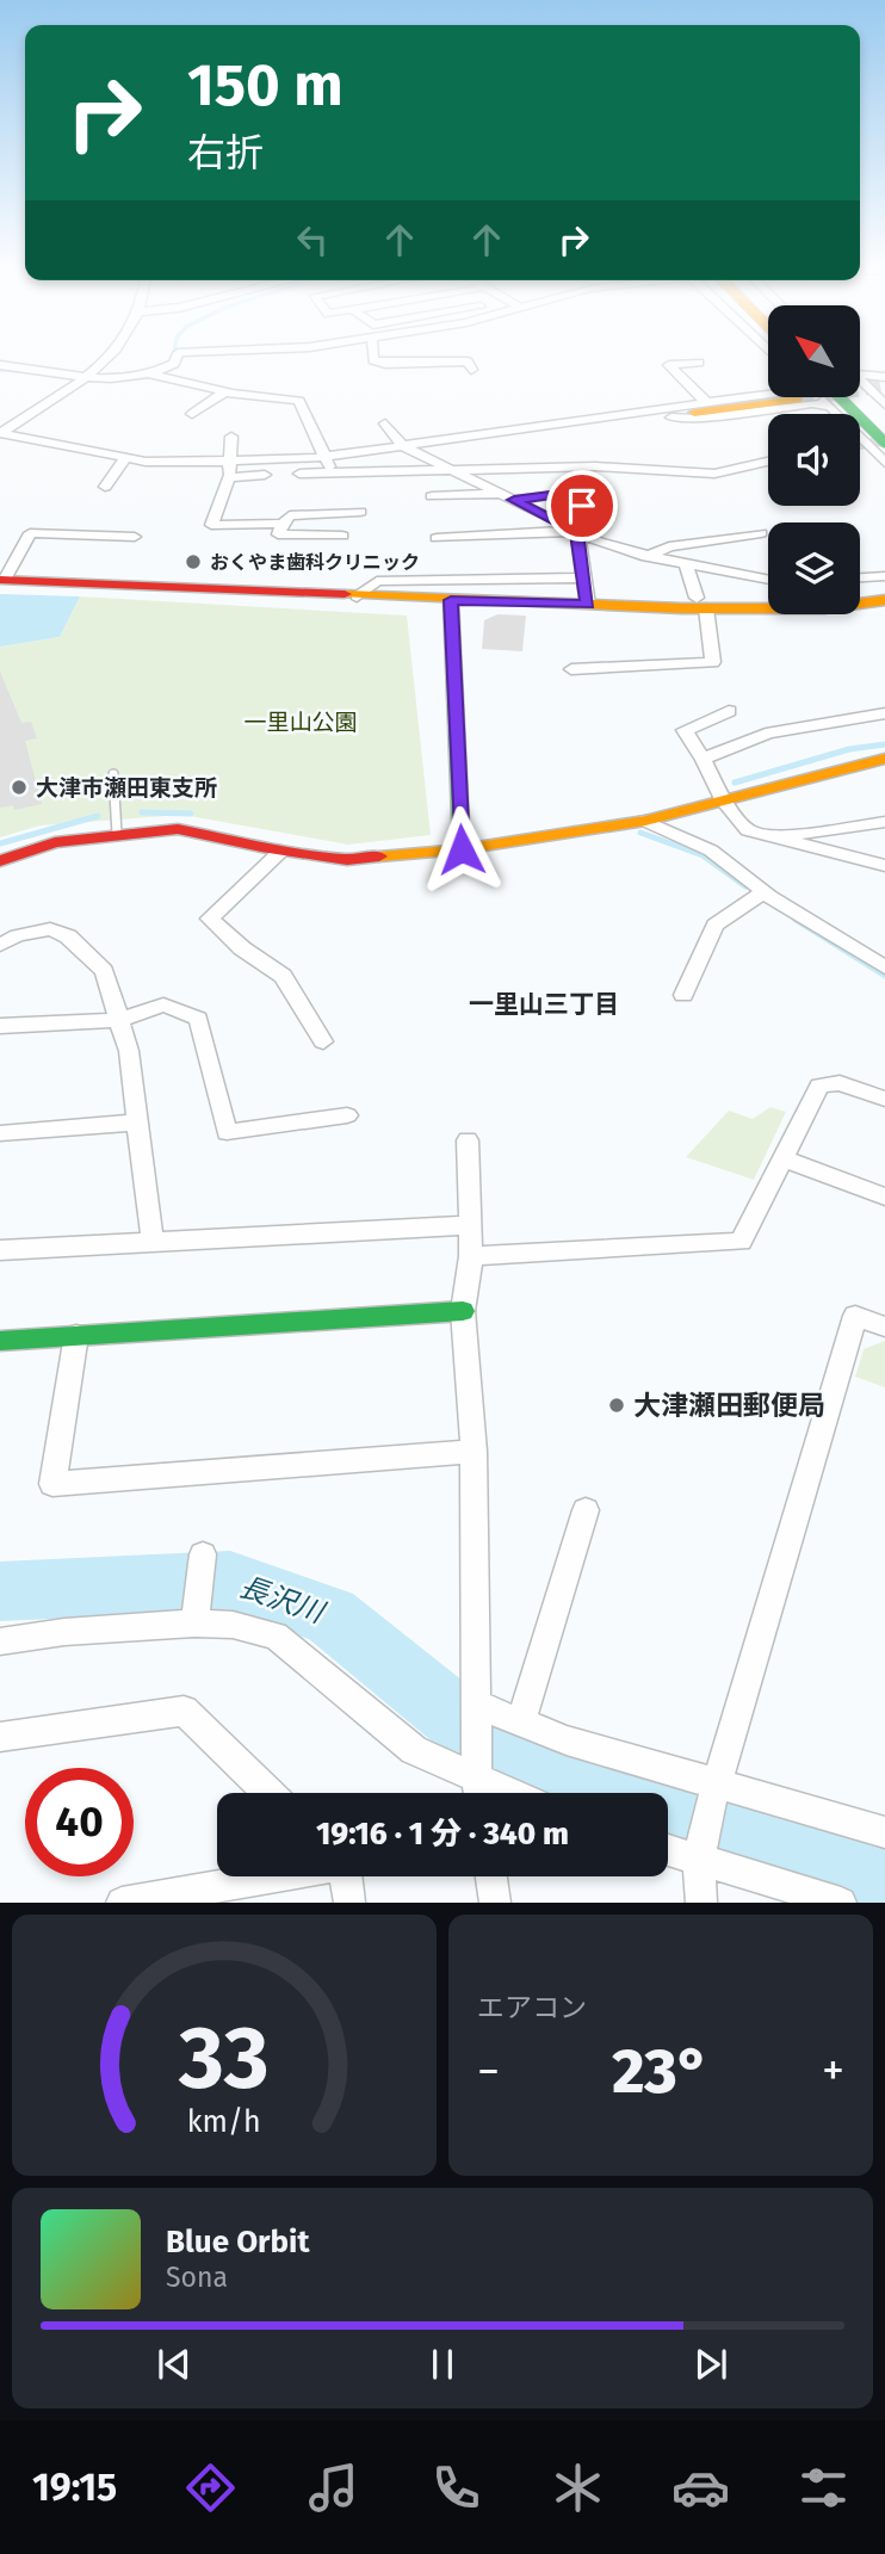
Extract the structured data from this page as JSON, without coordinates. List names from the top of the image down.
{
  "districts": ["一里山三丁目"],
  "water": ["長沢川"],
  "parks": ["一里山公園"],
  "places": ["おくやま歯科クリニック", "大津市瀬田東支所", "大津瀬田郵便局"],
  "north": "top left",
  "page": {
    "turn": ["150 m", "右折"],
    "limit": "40",
    "trip": "19:16 · 1 分 · 340 m",
    "tile": "エアコン",
    "heat": ["−", "23°", "+"],
    "song": ["Blue Orbit", "Sona"],
    "tabs": "19:15",
    "gauge": ["33", "km/h"]
  }
}
